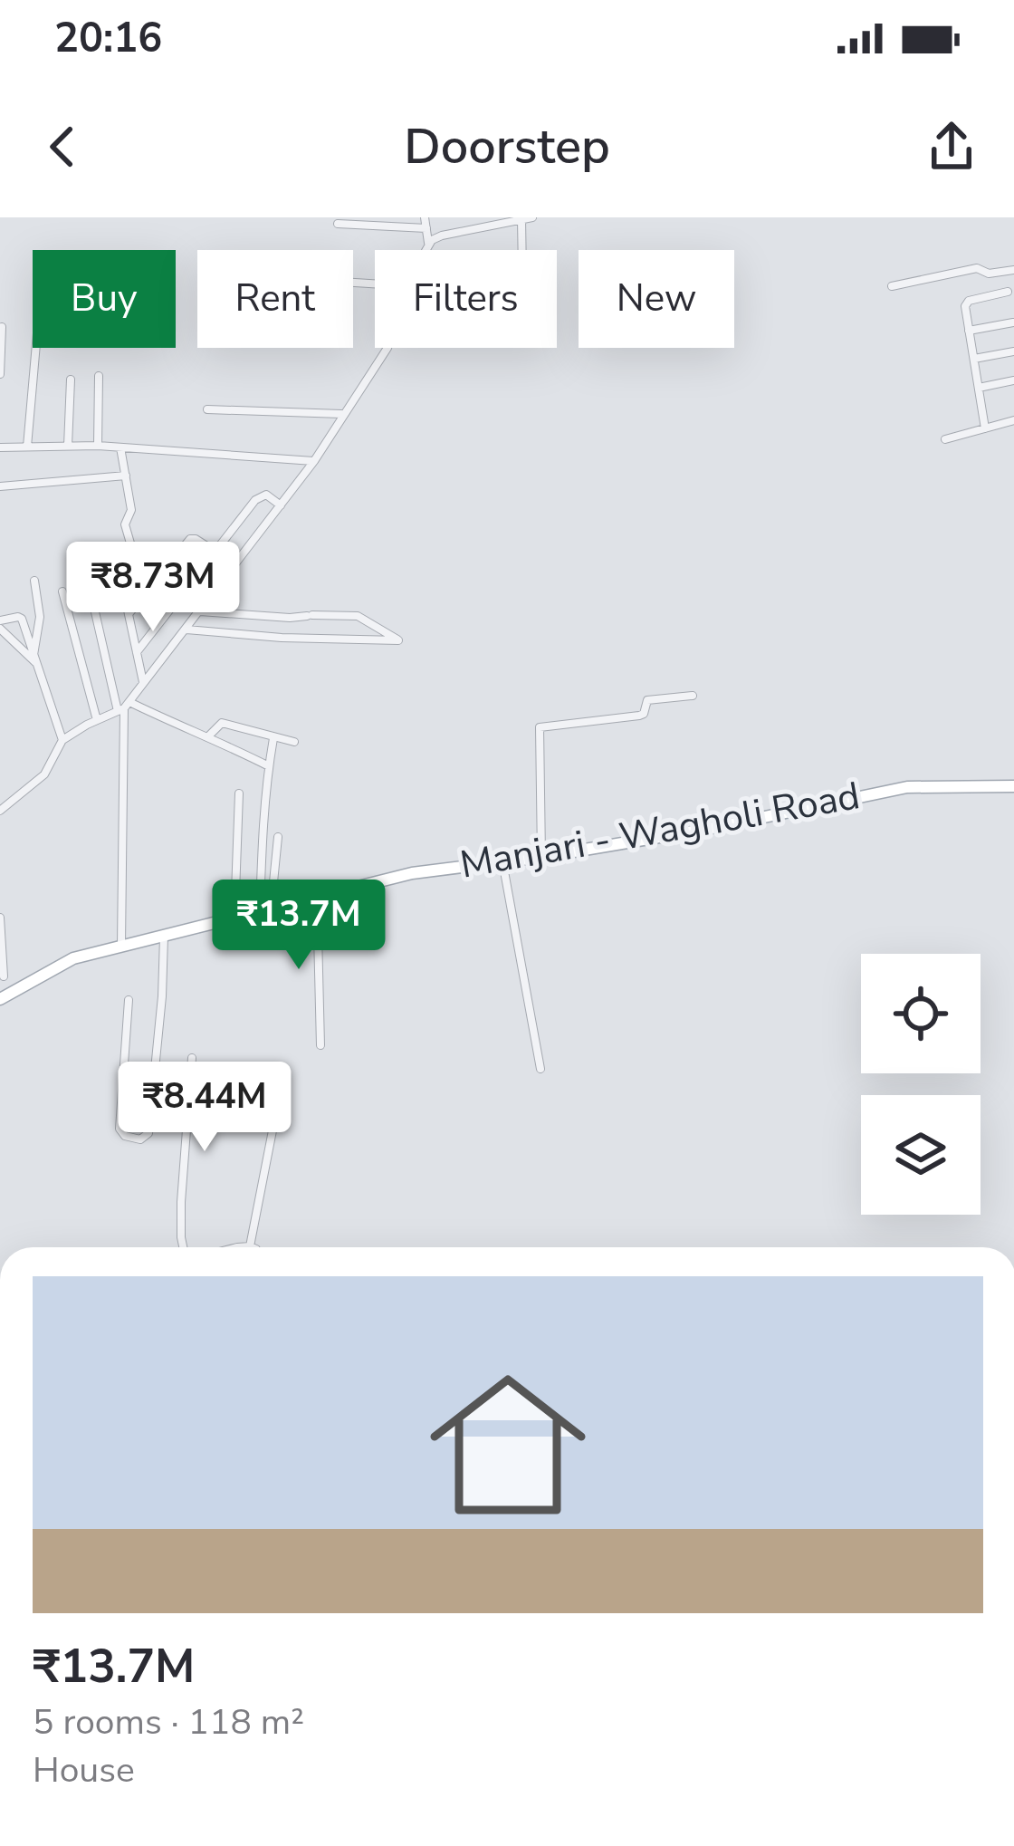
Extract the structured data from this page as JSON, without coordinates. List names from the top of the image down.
{
  "streets": {
    "main road": ["Manjari - Wagholi Road"]
  },
  "page": {
    "status": "20:16",
    "header": "Doorstep",
    "chip": [
      "Buy",
      "Rent",
      "Filters",
      "New"
    ],
    "price": ["₹8.73M", "₹13.7M", "₹8.44M"],
    "list": [
      {
        "name": "₹13.7M",
        "note": "5 rooms · 118 m² · House"
      }
    ]
  }
}
